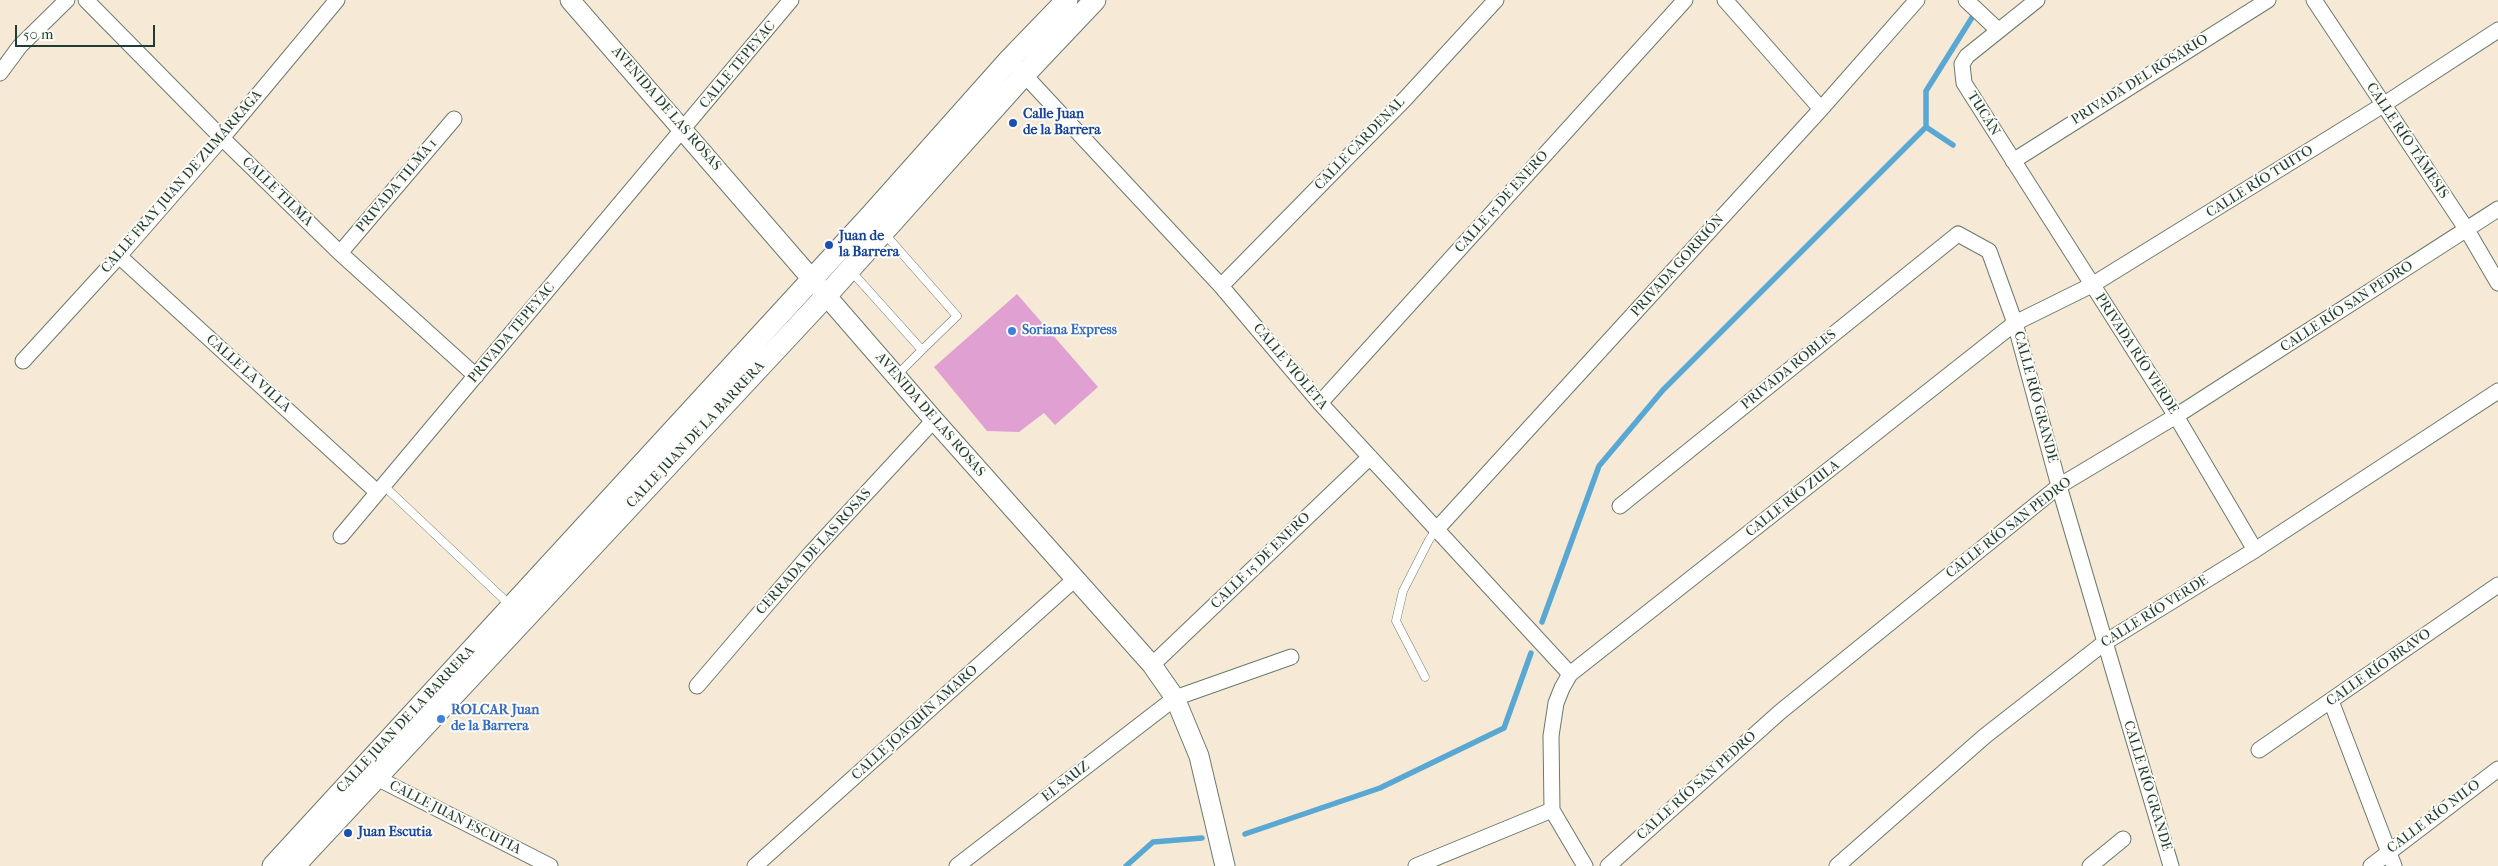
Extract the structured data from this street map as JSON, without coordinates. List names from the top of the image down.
{
  "streets": {
    "main road": ["CALLE JUAN DE LA BARRERA"],
    "street": [
      "CALLE TEPEYAC",
      "PRIVADA DEL ROSARIO",
      "AVENIDA DE LAS ROSAS",
      "TUCÁN",
      "CALLE RÍO TÁMESIS",
      "CALLE CARDENAL",
      "CALLE FRAY JUAN DE ZUMÁRRAGA",
      "CALLE RÍO TUITO",
      "PRIVADA TILMA 1",
      "CALLE TILMA",
      "CALLE 15 DE ENERO",
      "PRIVADA GORRIÓN",
      "CALLE RÍO SAN PEDRO",
      "PRIVADA TEPEYAC",
      "PRIVADA RÍO VERDE",
      "CALLE VIOLETA",
      "PRIVADA ROBLES",
      "CALLE LA VILLA",
      "CALLE RÍO GRANDE",
      "CALLE RÍO ZULA",
      "CERRADA DE LAS ROSAS",
      "CALLE RÍO VERDE",
      "CALLE RÍO BRAVO",
      "CALLE JOAQUÍN AMARO",
      "EL SAUZ",
      "CALLE RÍO NILO",
      "CALLE JUAN ESCUTIA"
    ]
  },
  "crossings": [
    ["CALLE TEPEYAC", "AVENIDA DE LAS ROSAS"],
    ["CALLE TEPEYAC", "PRIVADA TEPEYAC"],
    ["PRIVADA DEL ROSARIO", "TUCÁN"],
    ["PRIVADA DEL ROSARIO", "PRIVADA RÍO VERDE"],
    ["AVENIDA DE LAS ROSAS", "CALLE 15 DE ENERO"],
    ["AVENIDA DE LAS ROSAS", "PRIVADA TEPEYAC"],
    ["AVENIDA DE LAS ROSAS", "CALLE JUAN DE LA BARRERA"],
    ["AVENIDA DE LAS ROSAS", "CERRADA DE LAS ROSAS"],
    ["AVENIDA DE LAS ROSAS", "CALLE JOAQUÍN AMARO"],
    ["AVENIDA DE LAS ROSAS", "EL SAUZ"],
    ["TUCÁN", "PRIVADA RÍO VERDE"],
    ["CALLE RÍO TÁMESIS", "CALLE RÍO TUITO"],
    ["CALLE RÍO TÁMESIS", "CALLE RÍO SAN PEDRO"],
    ["CALLE CARDENAL", "CALLE VIOLETA"],
    ["CALLE FRAY JUAN DE ZUMÁRRAGA", "CALLE TILMA"],
    ["CALLE FRAY JUAN DE ZUMÁRRAGA", "CALLE LA VILLA"],
    ["CALLE RÍO TUITO", "PRIVADA RÍO VERDE"],
    ["CALLE RÍO TUITO", "CALLE RÍO GRANDE"],
    ["CALLE RÍO TUITO", "CALLE RÍO ZULA"],
    ["PRIVADA TILMA 1", "CALLE TILMA"],
    ["CALLE TILMA", "PRIVADA TEPEYAC"],
    ["CALLE 15 DE ENERO", "CALLE VIOLETA"],
    ["PRIVADA GORRIÓN", "CALLE VIOLETA"],
    ["CALLE RÍO SAN PEDRO", "PRIVADA RÍO VERDE"],
    ["CALLE RÍO SAN PEDRO", "CALLE RÍO GRANDE"],
    ["PRIVADA TEPEYAC", "CALLE LA VILLA"],
    ["PRIVADA RÍO VERDE", "CALLE RÍO VERDE"],
    ["CALLE VIOLETA", "CALLE JUAN DE LA BARRERA"],
    ["CALLE VIOLETA", "CALLE RÍO ZULA"],
    ["PRIVADA ROBLES", "CALLE RÍO GRANDE"],
    ["CALLE LA VILLA", "CALLE JUAN DE LA BARRERA"],
    ["CALLE RÍO GRANDE", "CALLE RÍO ZULA"],
    ["CALLE RÍO GRANDE", "CALLE RÍO VERDE"],
    ["CALLE JUAN DE LA BARRERA", "CALLE JUAN ESCUTIA"]
  ],
  "places": [
    "Calle Juan de la Barrera",
    "Juan de la Barrera",
    "Soriana Express",
    "ROLCAR Juan de la Barrera",
    "Juan Escutia"
  ],
  "scale_bar": "50 m"
}
